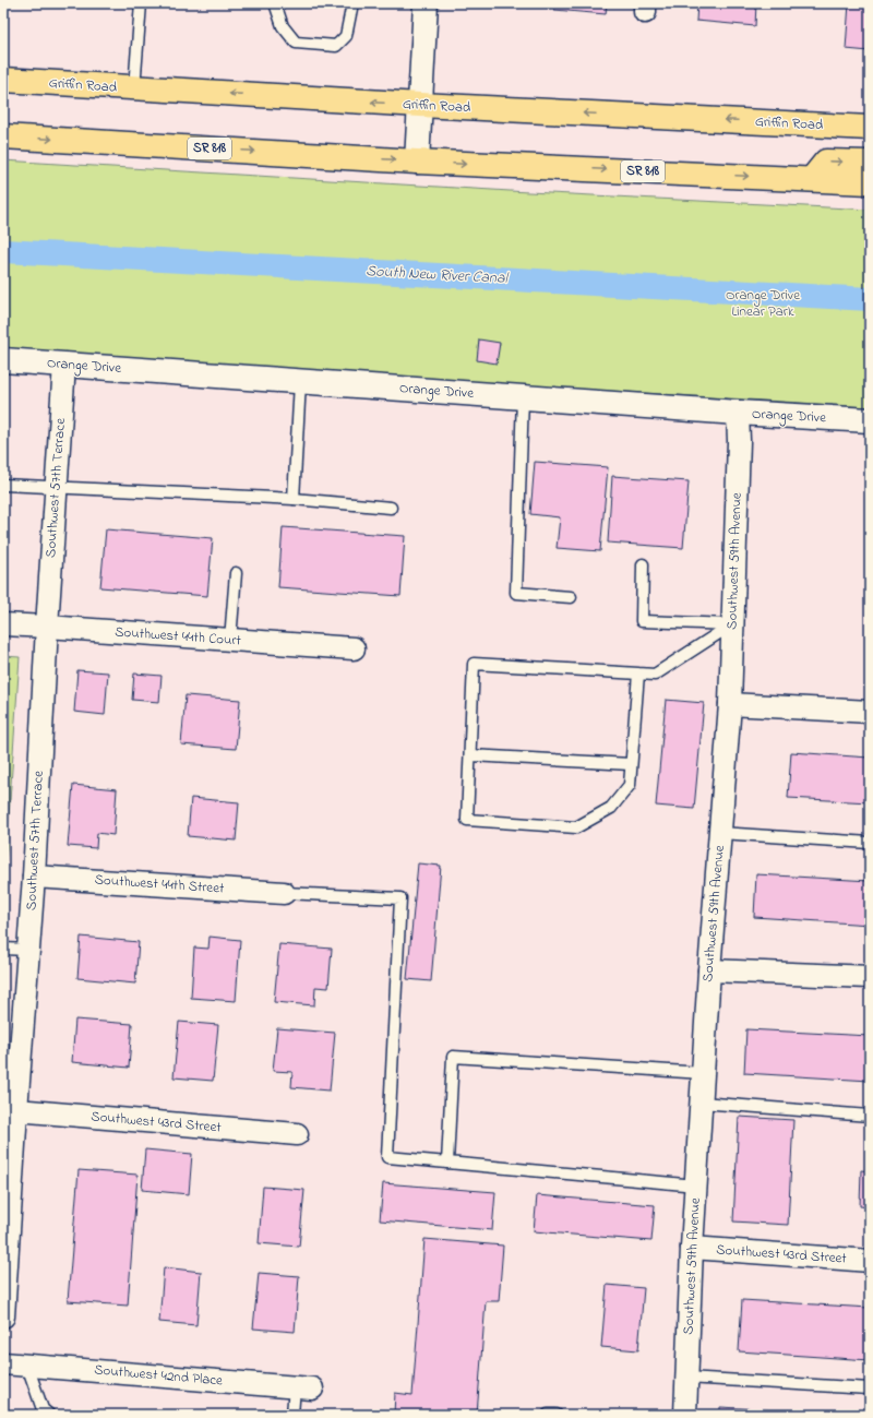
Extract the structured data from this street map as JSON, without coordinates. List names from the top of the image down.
{
  "streets": {
    "main road": ["Griffin Road", "SR 818"],
    "street": [
      "Orange Drive",
      "Southwest 57th Terrace",
      "Southwest 59th Avenue",
      "Southwest 44th Court",
      "Southwest 44th Street",
      "Southwest 43rd Street",
      "Southwest 42nd Place"
    ]
  },
  "crossings": [
    ["Orange Drive", "Southwest 57th Terrace"],
    ["Orange Drive", "Southwest 59th Avenue"],
    ["Southwest 57th Terrace", "Southwest 44th Court"],
    ["Southwest 57th Terrace", "Southwest 44th Street"],
    ["Southwest 57th Terrace", "Southwest 43rd Street"],
    ["Southwest 59th Avenue", "Southwest 43rd Street"]
  ],
  "water": ["South New River Canal"],
  "parks": ["Orange Drive Linear Park"]
}
